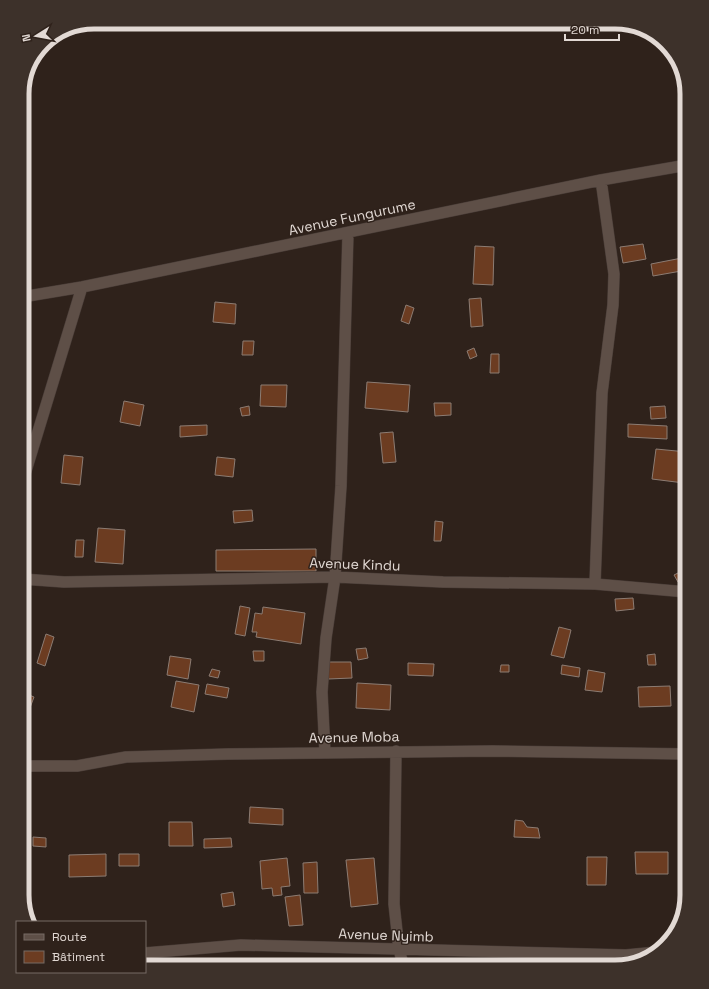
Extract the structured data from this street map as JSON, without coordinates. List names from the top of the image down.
{
  "streets": {
    "street": [
      "Avenue Fungurume",
      "Avenue Kindu",
      "Avenue Moba",
      "Avenue Nyimb"
    ]
  },
  "legend": ["Route", "Bâtiment"],
  "scale_bar": "20 m",
  "north": "left"
}
